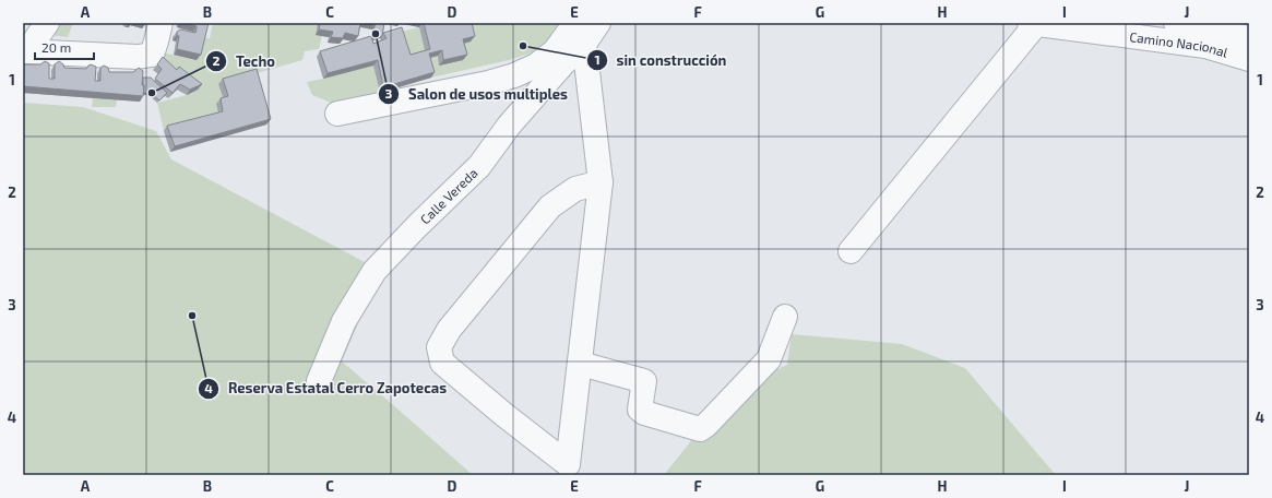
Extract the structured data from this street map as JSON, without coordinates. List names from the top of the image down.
{
  "streets": {
    "street": ["Camino Nacional", "Calle Vereda"]
  },
  "places": [
    "Salon de usos multiples",
    "sin construcción",
    "Techo",
    "Reserva Estatal Cerro Zapotecas"
  ],
  "scale_bar": "20 m",
  "grid": {
    "columns": [
      "A",
      "B",
      "C",
      "D",
      "E",
      "F",
      "G",
      "H",
      "I",
      "J"
    ],
    "rows": [
      "1",
      "2",
      "3",
      "4"
    ]
  }
}
